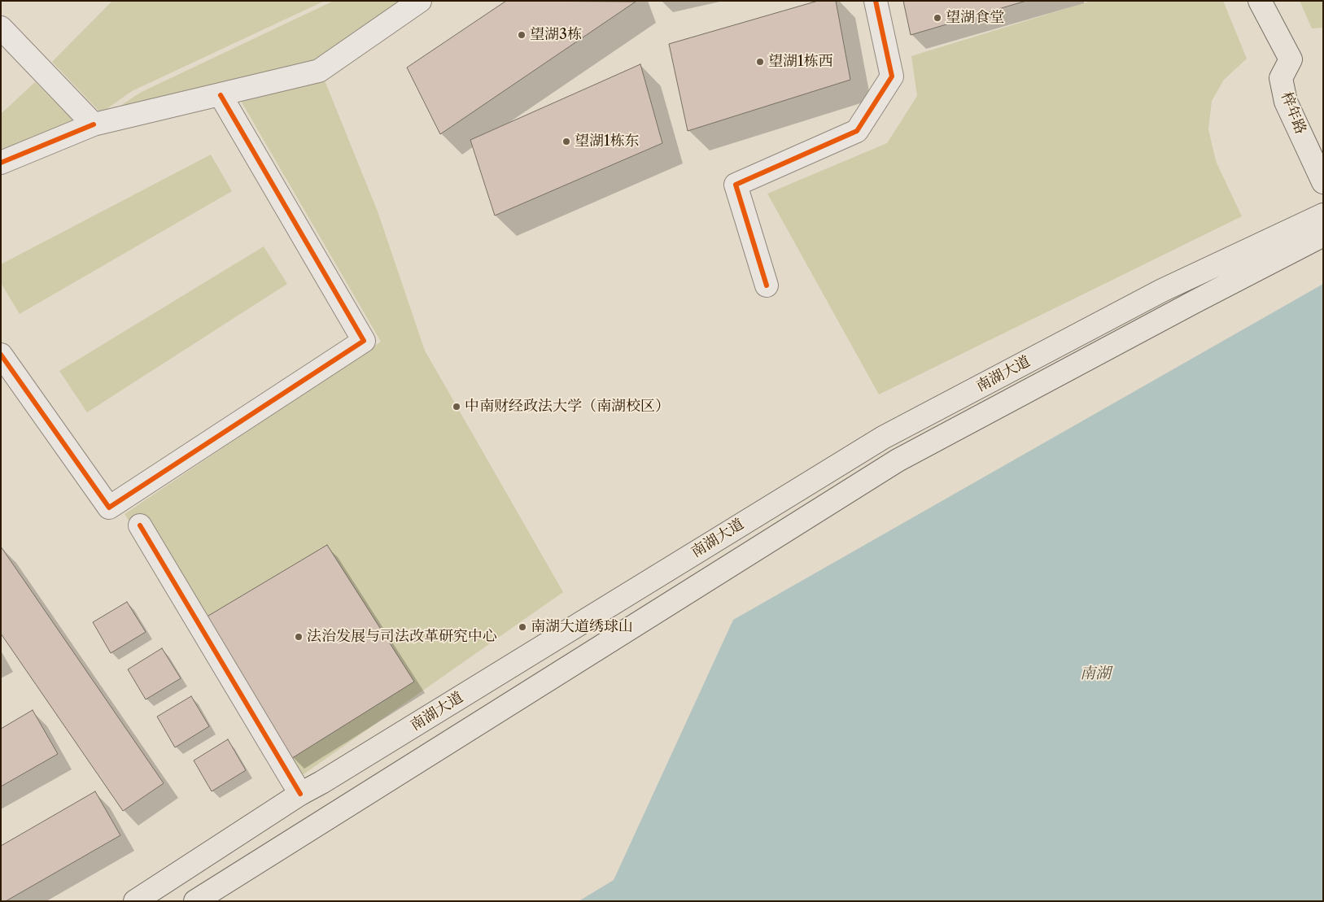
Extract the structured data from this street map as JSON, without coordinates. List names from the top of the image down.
{
  "streets": {
    "main road": ["梓年路", "南湖大道"]
  },
  "water": ["南湖"],
  "places": [
    "望湖食堂",
    "望湖3栋",
    "望湖1栋西",
    "望湖1栋东",
    "中南财经政法大学（南湖校区）",
    "南湖大道绣球山",
    "法治发展与司法改革研究中心"
  ]
}
